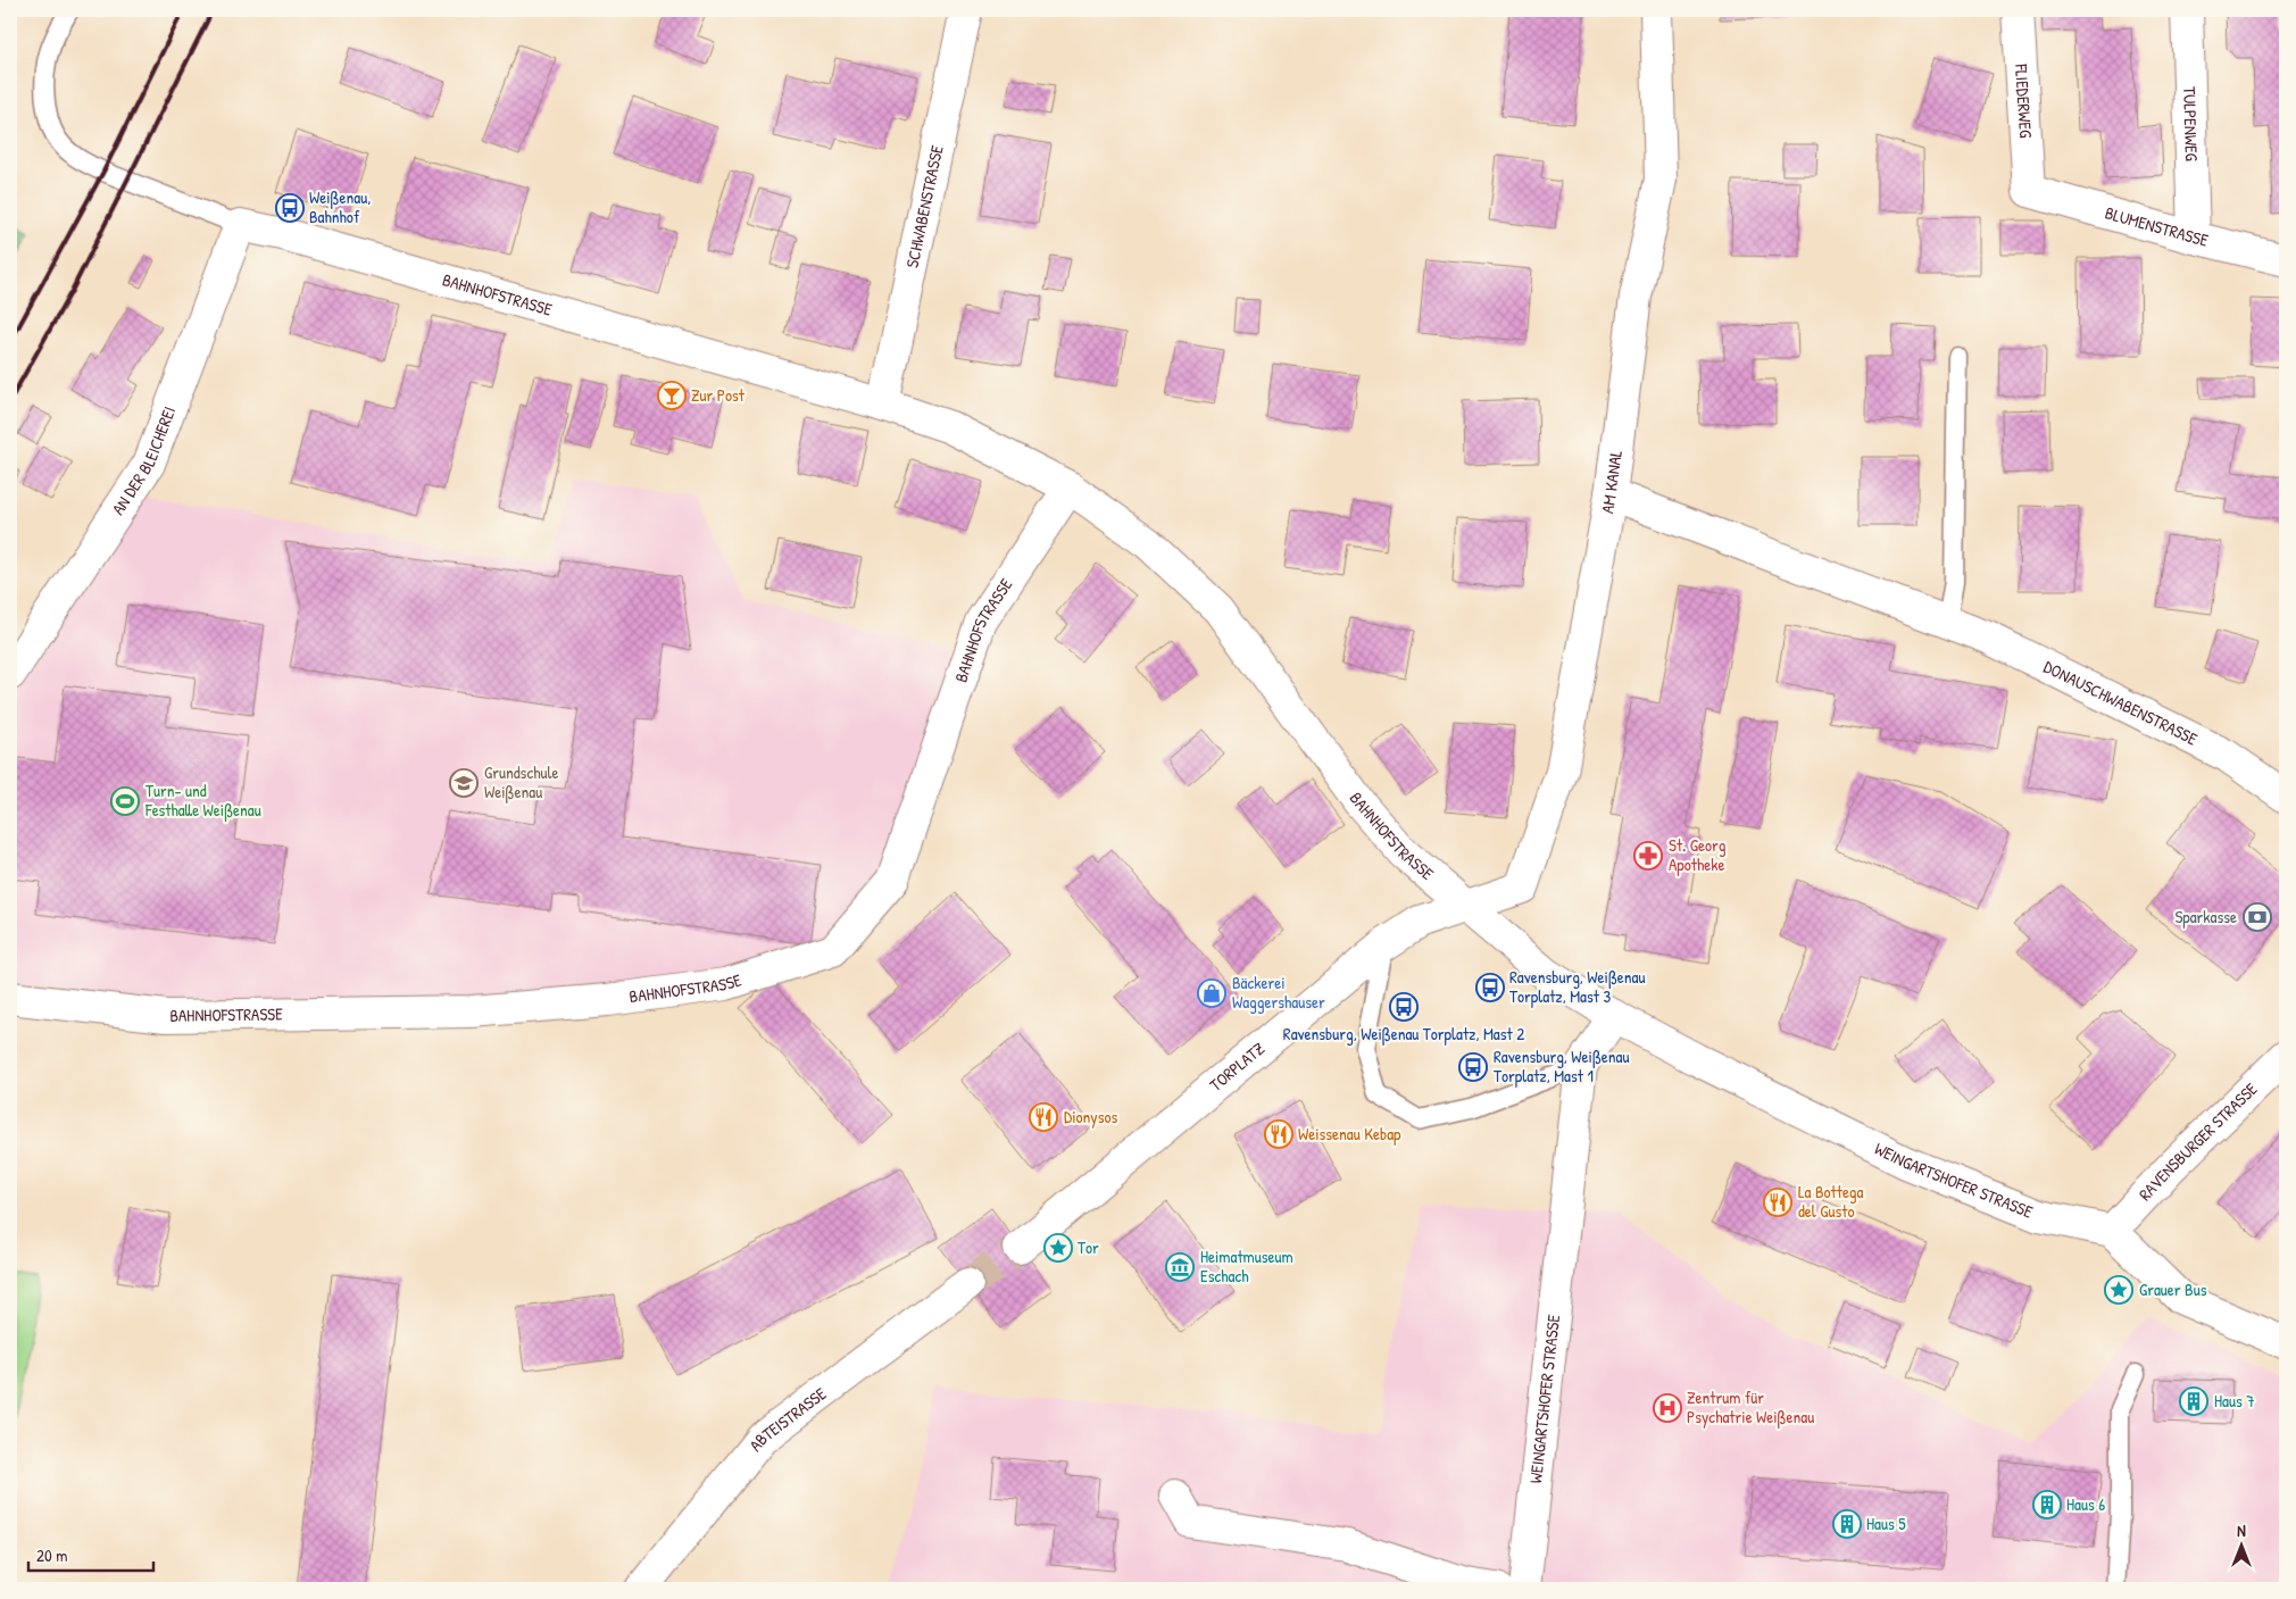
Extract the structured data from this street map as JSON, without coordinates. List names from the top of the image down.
{
  "streets": {
    "street": [
      "FLIEDERWEG",
      "TULPENWEG",
      "SCHWABENSTRASSE",
      "BLUMENSTRASSE",
      "BAHNHOFSTRASSE",
      "AN DER BLEICHEREI",
      "AM KANAL",
      "DONAUSCHWABENSTRASSE",
      "TORPLATZ",
      "RAVENSBURGER STRASSE",
      "WEINGARTSHOFER STRASSE",
      "ABTEISTRASSE"
    ]
  },
  "crossings": [
    ["FLIEDERWEG", "BLUMENSTRASSE"],
    ["TULPENWEG", "BLUMENSTRASSE"],
    ["SCHWABENSTRASSE", "BAHNHOFSTRASSE"],
    ["BAHNHOFSTRASSE", "AN DER BLEICHEREI"],
    ["BAHNHOFSTRASSE", "AM KANAL"],
    ["BAHNHOFSTRASSE", "TORPLATZ"],
    ["BAHNHOFSTRASSE", "WEINGARTSHOFER STRASSE"],
    ["AM KANAL", "DONAUSCHWABENSTRASSE"],
    ["AM KANAL", "TORPLATZ"],
    ["AM KANAL", "WEINGARTSHOFER STRASSE"],
    ["TORPLATZ", "WEINGARTSHOFER STRASSE"],
    ["RAVENSBURGER STRASSE", "WEINGARTSHOFER STRASSE"]
  ],
  "places": {
    "bus stop": [
      "Weißenau, Bahnhof",
      "Ravensburg, Weißenau Torplatz, Mast 3",
      "Ravensburg, Weißenau Torplatz, Mast 2",
      "Ravensburg, Weißenau Torplatz, Mast 1"
    ],
    "bar": ["Zur Post"],
    "school or university": ["Grundschule Weißenau"],
    "sports": ["Turn- und Festhalle Weißenau"],
    "pharmacy": ["St. Georg Apotheke"],
    "bank": ["Sparkasse"],
    "shop": ["Bäckerei Waggershauser"],
    "restaurant": ["Dionysos", "Weissenau Kebap", "La Bottega del Gusto"],
    "place": ["Tor", "Grauer Bus"],
    "museum": ["Heimatmuseum Eschach"],
    "building": ["Haus 7", "Haus 6", "Haus 5"],
    "hospital": ["Zentrum für Psychatrie Weißenau"]
  },
  "scale_bar": "20 m",
  "north": "top"
}
